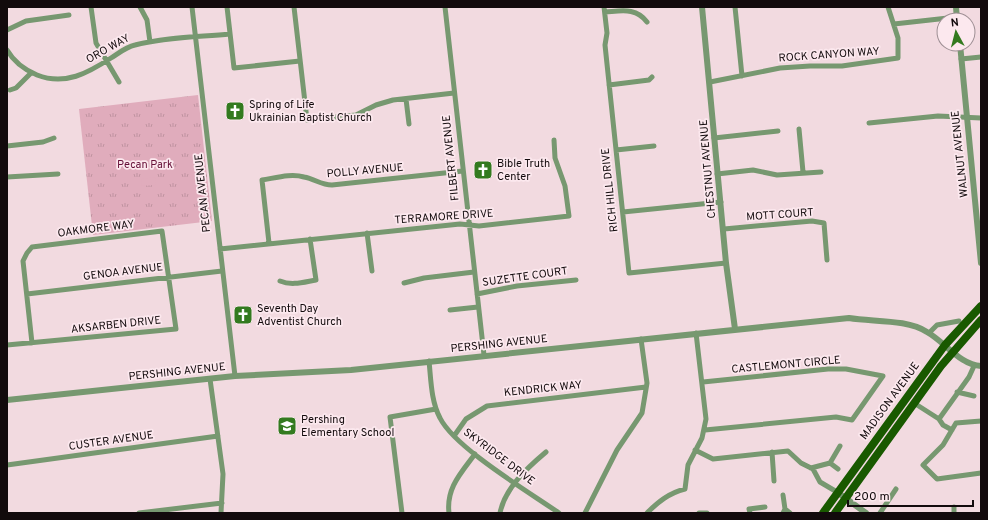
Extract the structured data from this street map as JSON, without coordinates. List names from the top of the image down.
{
  "streets": {
    "main road": ["MADISON AVENUE"],
    "street": [
      "ORO WAY",
      "ROCK CANYON WAY",
      "WALNUT AVENUE",
      "FILBERT AVENUE",
      "CHESTNUT AVENUE",
      "POLLY AVENUE",
      "RICH HILL DRIVE",
      "PECAN AVENUE",
      "MOTT COURT",
      "TERRAMORE DRIVE",
      "OAKMORE WAY",
      "GENOA AVENUE",
      "SUZETTE COURT",
      "AKSARBEN DRIVE",
      "PERSHING AVENUE",
      "CASTLEMONT CIRCLE",
      "KENDRICK WAY",
      "CUSTER AVENUE",
      "SKYRIDGE DRIVE"
    ]
  },
  "crossings": [
    ["ORO WAY", "PECAN AVENUE"],
    ["ROCK CANYON WAY", "CHESTNUT AVENUE"],
    ["FILBERT AVENUE", "POLLY AVENUE"],
    ["FILBERT AVENUE", "TERRAMORE DRIVE"],
    ["FILBERT AVENUE", "SUZETTE COURT"],
    ["FILBERT AVENUE", "PERSHING AVENUE"],
    ["CHESTNUT AVENUE", "RICH HILL DRIVE"],
    ["CHESTNUT AVENUE", "MOTT COURT"],
    ["CHESTNUT AVENUE", "PERSHING AVENUE"],
    ["POLLY AVENUE", "TERRAMORE DRIVE"],
    ["PECAN AVENUE", "TERRAMORE DRIVE"],
    ["PECAN AVENUE", "GENOA AVENUE"],
    ["PECAN AVENUE", "PERSHING AVENUE"],
    ["OAKMORE WAY", "GENOA AVENUE"],
    ["OAKMORE WAY", "AKSARBEN DRIVE"],
    ["GENOA AVENUE", "AKSARBEN DRIVE"],
    ["PERSHING AVENUE", "MADISON AVENUE"],
    ["PERSHING AVENUE", "SKYRIDGE DRIVE"],
    ["KENDRICK WAY", "SKYRIDGE DRIVE"]
  ],
  "parks": ["Pecan Park"],
  "places": {
    "church": ["Spring of Life Ukrainian Baptist Church", "Bible Truth Center", "Seventh Day Adventist Church"],
    "school or university": ["Pershing Elementary School"]
  },
  "scale_bar": "200 m",
  "north": "top"
}
